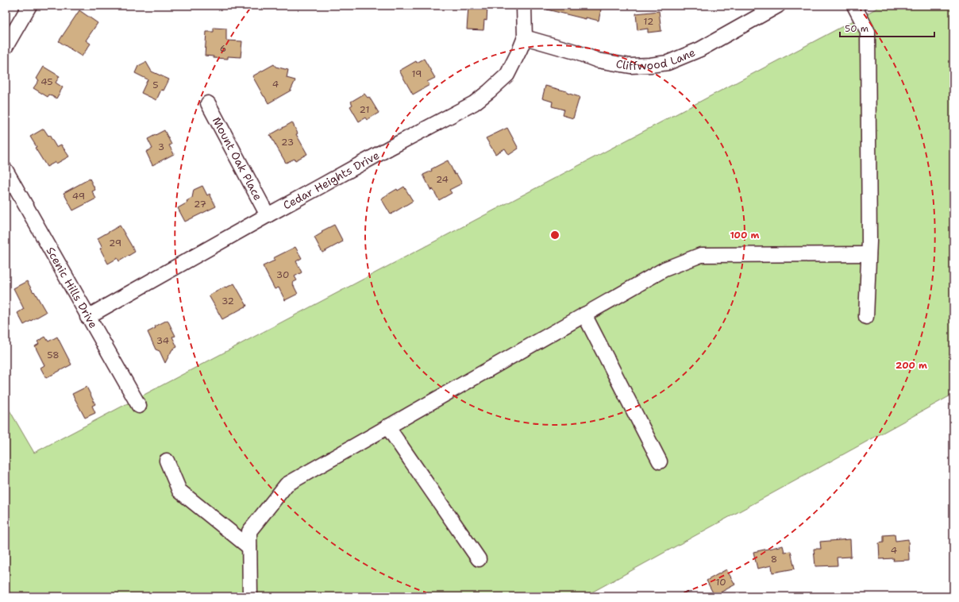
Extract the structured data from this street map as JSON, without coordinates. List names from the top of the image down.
{
  "streets": {
    "street": [
      "Cliffwood Lane",
      "Mount Oak Place",
      "Cedar Heights Drive",
      "Scenic Hills Drive"
    ]
  },
  "crossings": [
    ["Cliffwood Lane", "Cedar Heights Drive"],
    ["Mount Oak Place", "Cedar Heights Drive"],
    ["Cedar Heights Drive", "Scenic Hills Drive"]
  ],
  "house_numbers": [
    "12",
    "6",
    "19",
    "45",
    "4",
    "5",
    "21",
    "23",
    "3",
    "24",
    "49",
    "27",
    "29",
    "30",
    "32",
    "34",
    "58",
    "4",
    "8",
    "10"
  ],
  "scale_bar": "50 m",
  "rings": ["100 m", "200 m"]
}
